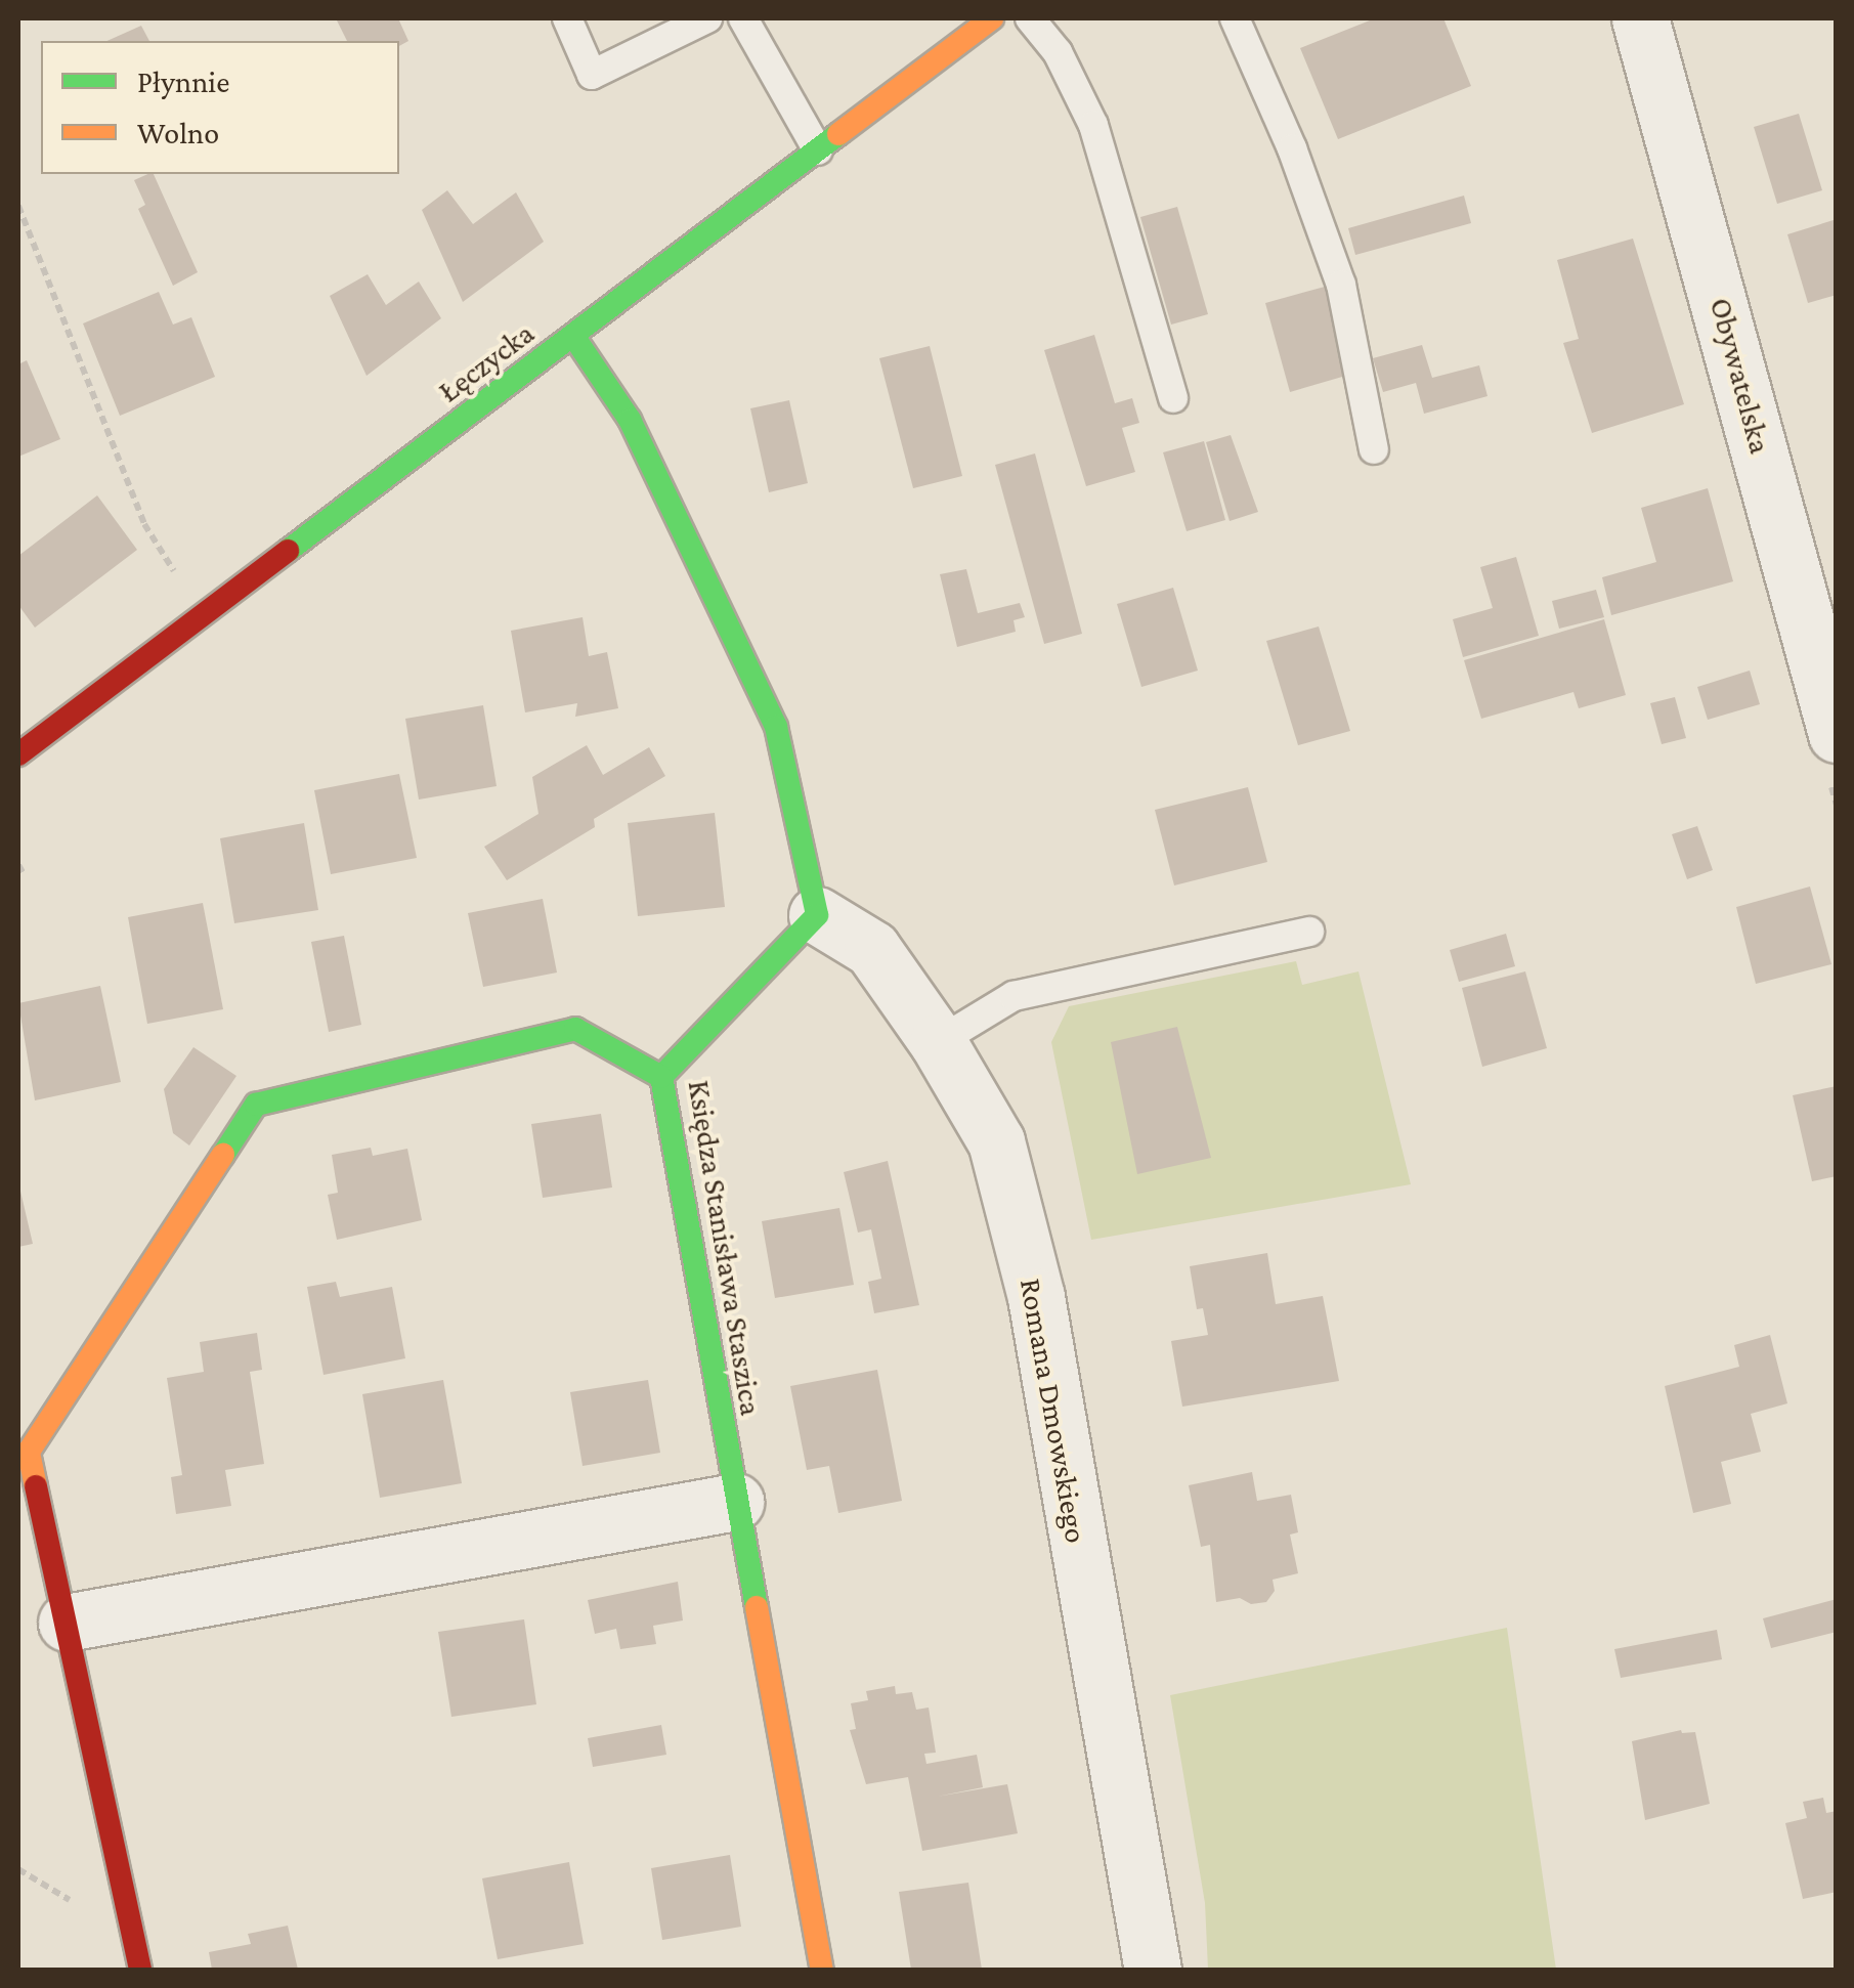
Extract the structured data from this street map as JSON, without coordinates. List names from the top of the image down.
{
  "streets": {
    "street": [
      "Łęczycka",
      "Obywatelska",
      "Księdza Stanisława Staszica",
      "Romana Dmowskiego"
    ]
  },
  "crossings": [
    ["Księdza Stanisława Staszica", "Romana Dmowskiego"]
  ],
  "legend": ["Płynnie", "Wolno"]
}
